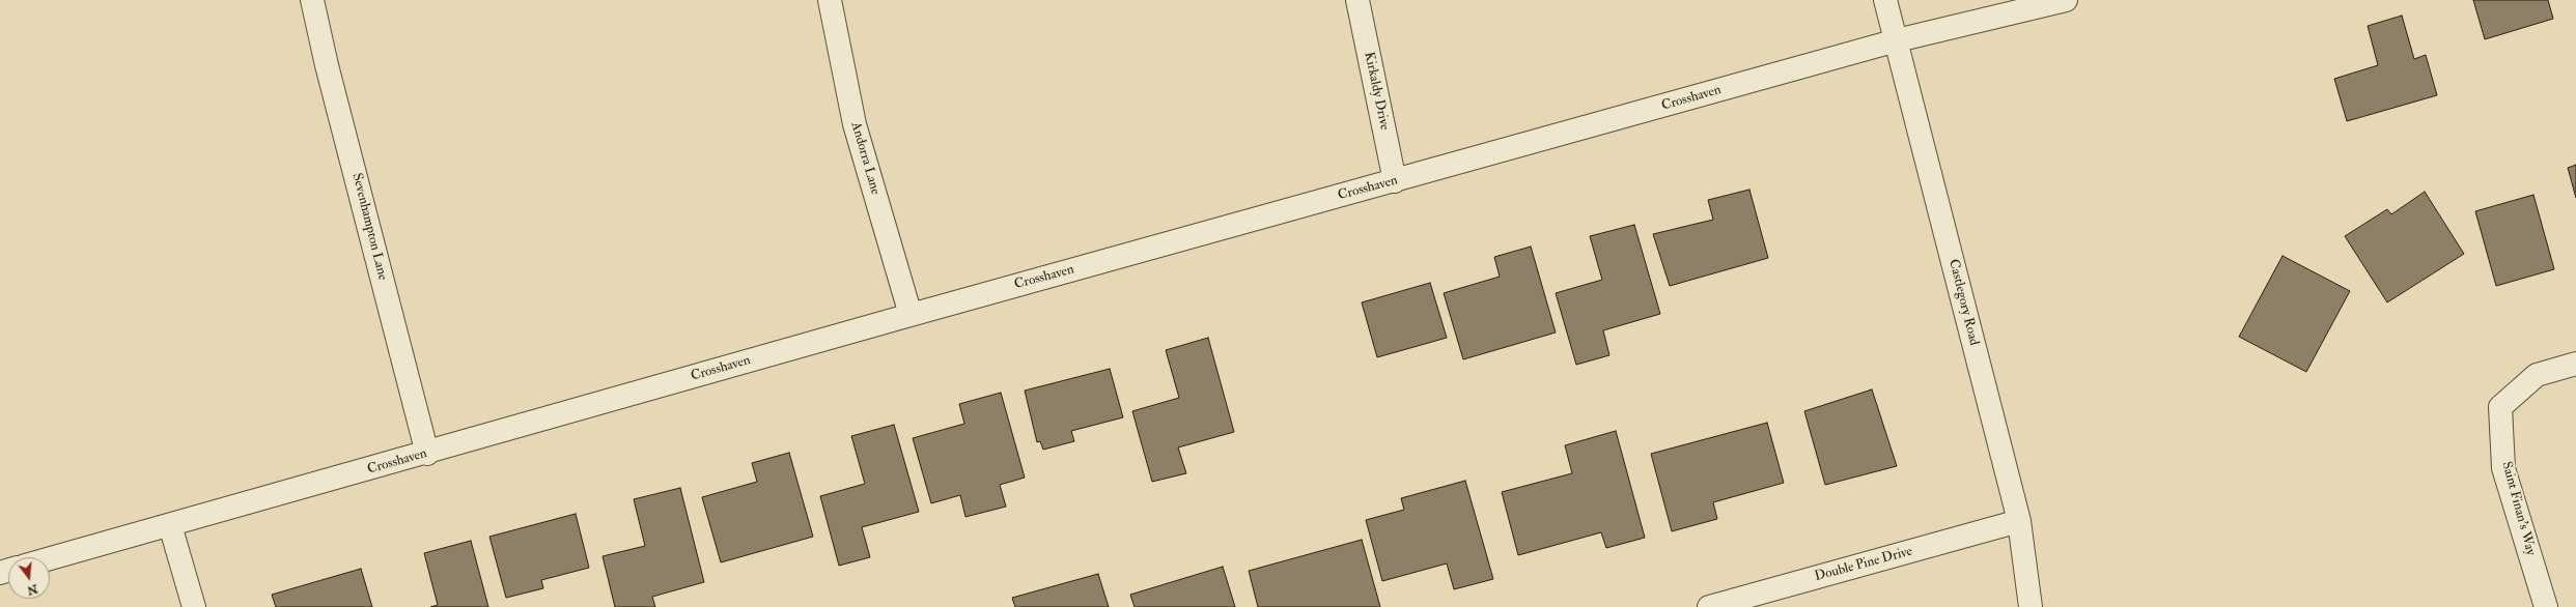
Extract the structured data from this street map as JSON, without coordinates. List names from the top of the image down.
{
  "streets": {
    "street": [
      "Kirkaldy Drive",
      "Crosshaven",
      "Andorra Lane",
      "Sevenhampton Lane",
      "Castlegory Road",
      "Saint Finan's Way",
      "Double Pine Drive"
    ]
  },
  "crossings": [
    ["Kirkaldy Drive", "Crosshaven"],
    ["Crosshaven", "Andorra Lane"],
    ["Crosshaven", "Sevenhampton Lane"],
    ["Crosshaven", "Castlegory Road"],
    ["Castlegory Road", "Double Pine Drive"]
  ],
  "north": "bottom"
}
